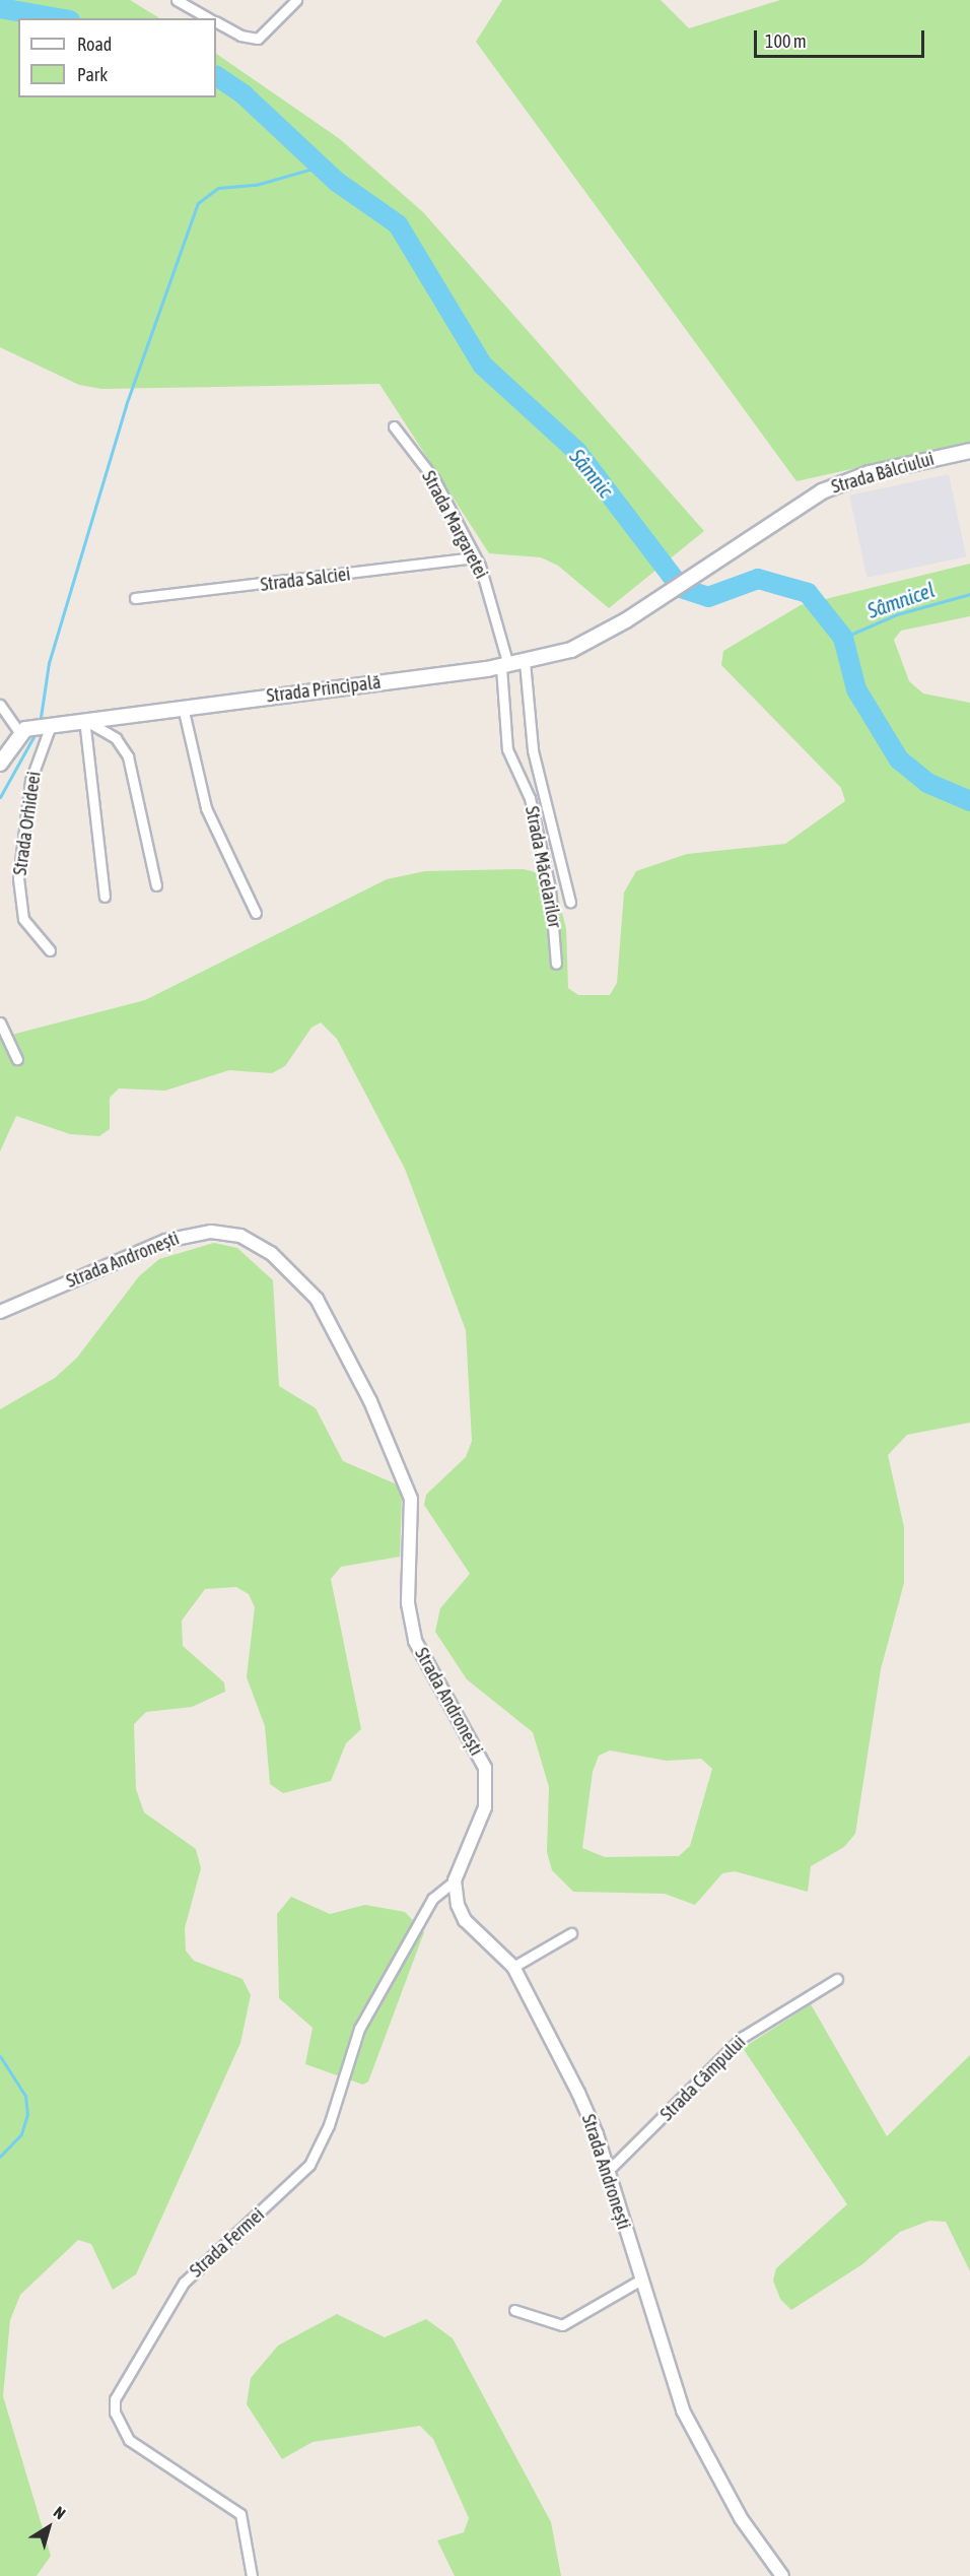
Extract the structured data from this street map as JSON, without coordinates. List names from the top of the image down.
{
  "streets": {
    "main road": ["Strada Bâlciului", "Strada Principală"],
    "street": [
      "Strada Margaretei",
      "Strada Salciei",
      "Strada Orhideei",
      "Strada Măcelarilor",
      "Strada Andronești",
      "Strada Câmpului",
      "Strada Fermei"
    ]
  },
  "crossings": [
    ["Strada Bâlciului", "Strada Principală"],
    ["Strada Margaretei", "Strada Salciei"],
    ["Strada Margaretei", "Strada Principală"],
    ["Strada Margaretei", "Strada Măcelarilor"],
    ["Strada Principală", "Strada Orhideei"],
    ["Strada Principală", "Strada Măcelarilor"],
    ["Strada Andronești", "Strada Câmpului"],
    ["Strada Andronești", "Strada Fermei"]
  ],
  "water": ["Sâmnic", "Sâmnicel"],
  "legend": ["Road", "Park"],
  "scale_bar": "100 m",
  "north": "top right"
}
